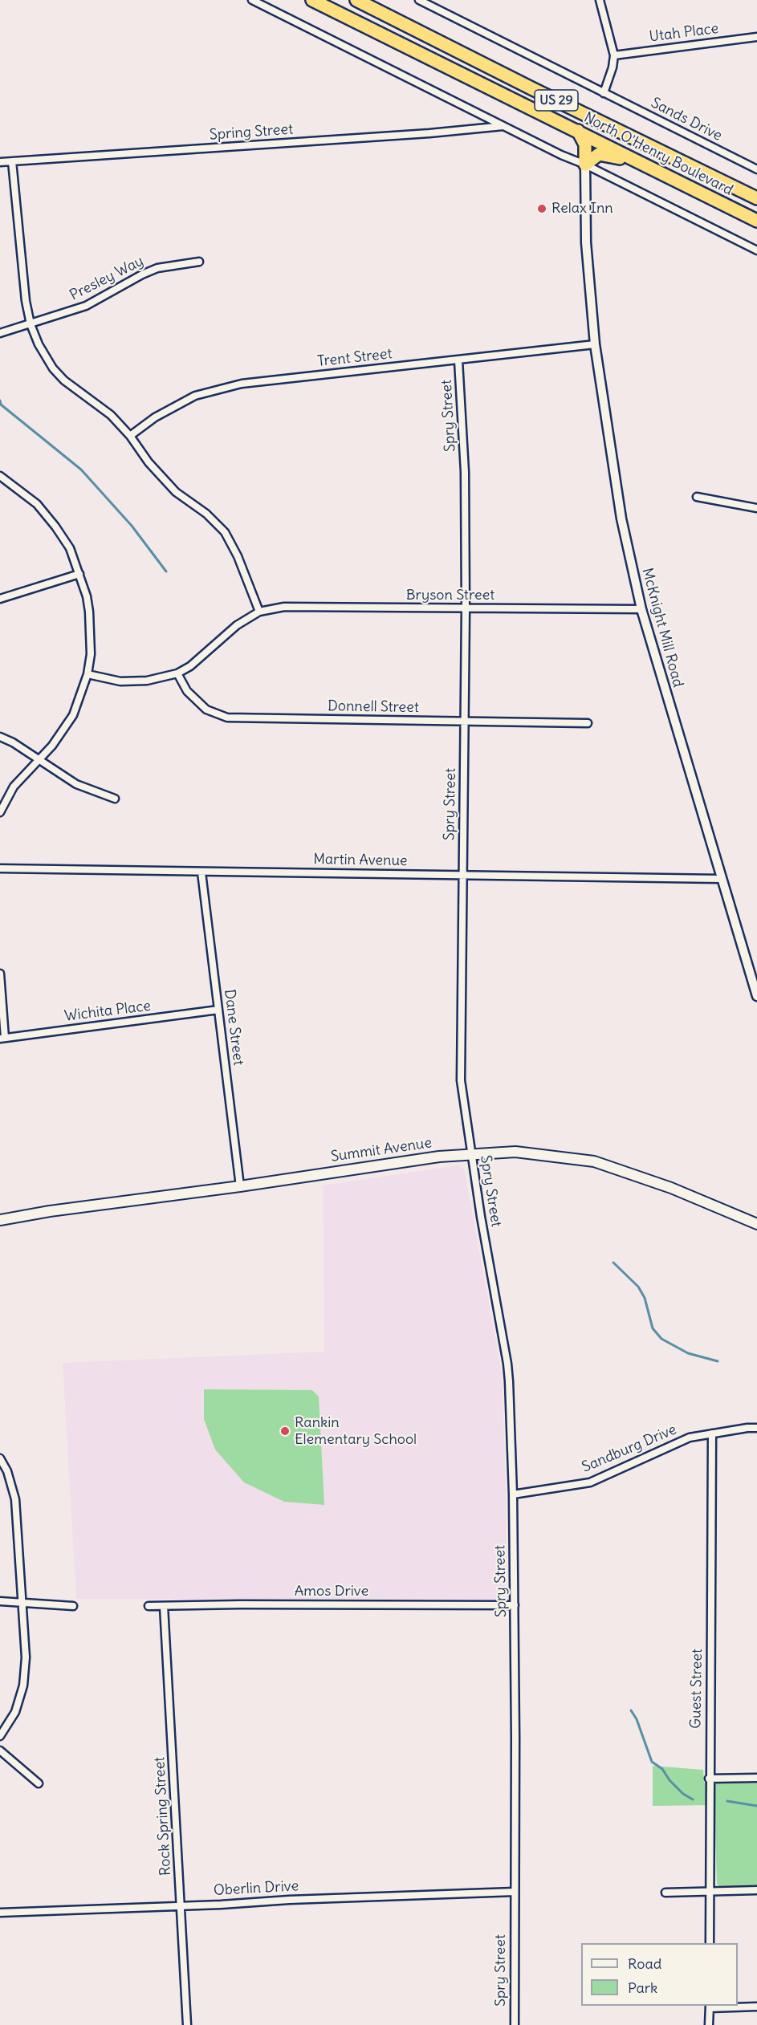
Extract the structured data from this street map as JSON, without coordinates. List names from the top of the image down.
{
  "streets": {
    "highway": ["US 29", "North O'Henry Boulevard"],
    "main road": ["Summit Avenue"],
    "street": [
      "Utah Place",
      "Sands Drive",
      "Spring Street",
      "Presley Way",
      "Trent Street",
      "Spry Street",
      "Bryson Street",
      "McKnight Mill Road",
      "Donnell Street",
      "Martin Avenue",
      "Wichita Place",
      "Dane Street",
      "Sandburg Drive",
      "Amos Drive",
      "Guest Street",
      "Rock Spring Street",
      "Oberlin Drive"
    ]
  },
  "crossings": [
    ["Trent Street", "Spry Street"],
    ["Trent Street", "McKnight Mill Road"],
    ["Spry Street", "Bryson Street"],
    ["Spry Street", "Donnell Street"],
    ["Spry Street", "Martin Avenue"],
    ["Spry Street", "Summit Avenue"],
    ["Spry Street", "Sandburg Drive"],
    ["Spry Street", "Amos Drive"],
    ["Spry Street", "Oberlin Drive"],
    ["Bryson Street", "McKnight Mill Road"],
    ["McKnight Mill Road", "Martin Avenue"],
    ["Martin Avenue", "Dane Street"],
    ["Wichita Place", "Dane Street"],
    ["Dane Street", "Summit Avenue"],
    ["Sandburg Drive", "Guest Street"],
    ["Amos Drive", "Rock Spring Street"],
    ["Rock Spring Street", "Oberlin Drive"]
  ],
  "places": ["Relax Inn", "Rankin Elementary School"],
  "legend": ["Road", "Park"]
}
